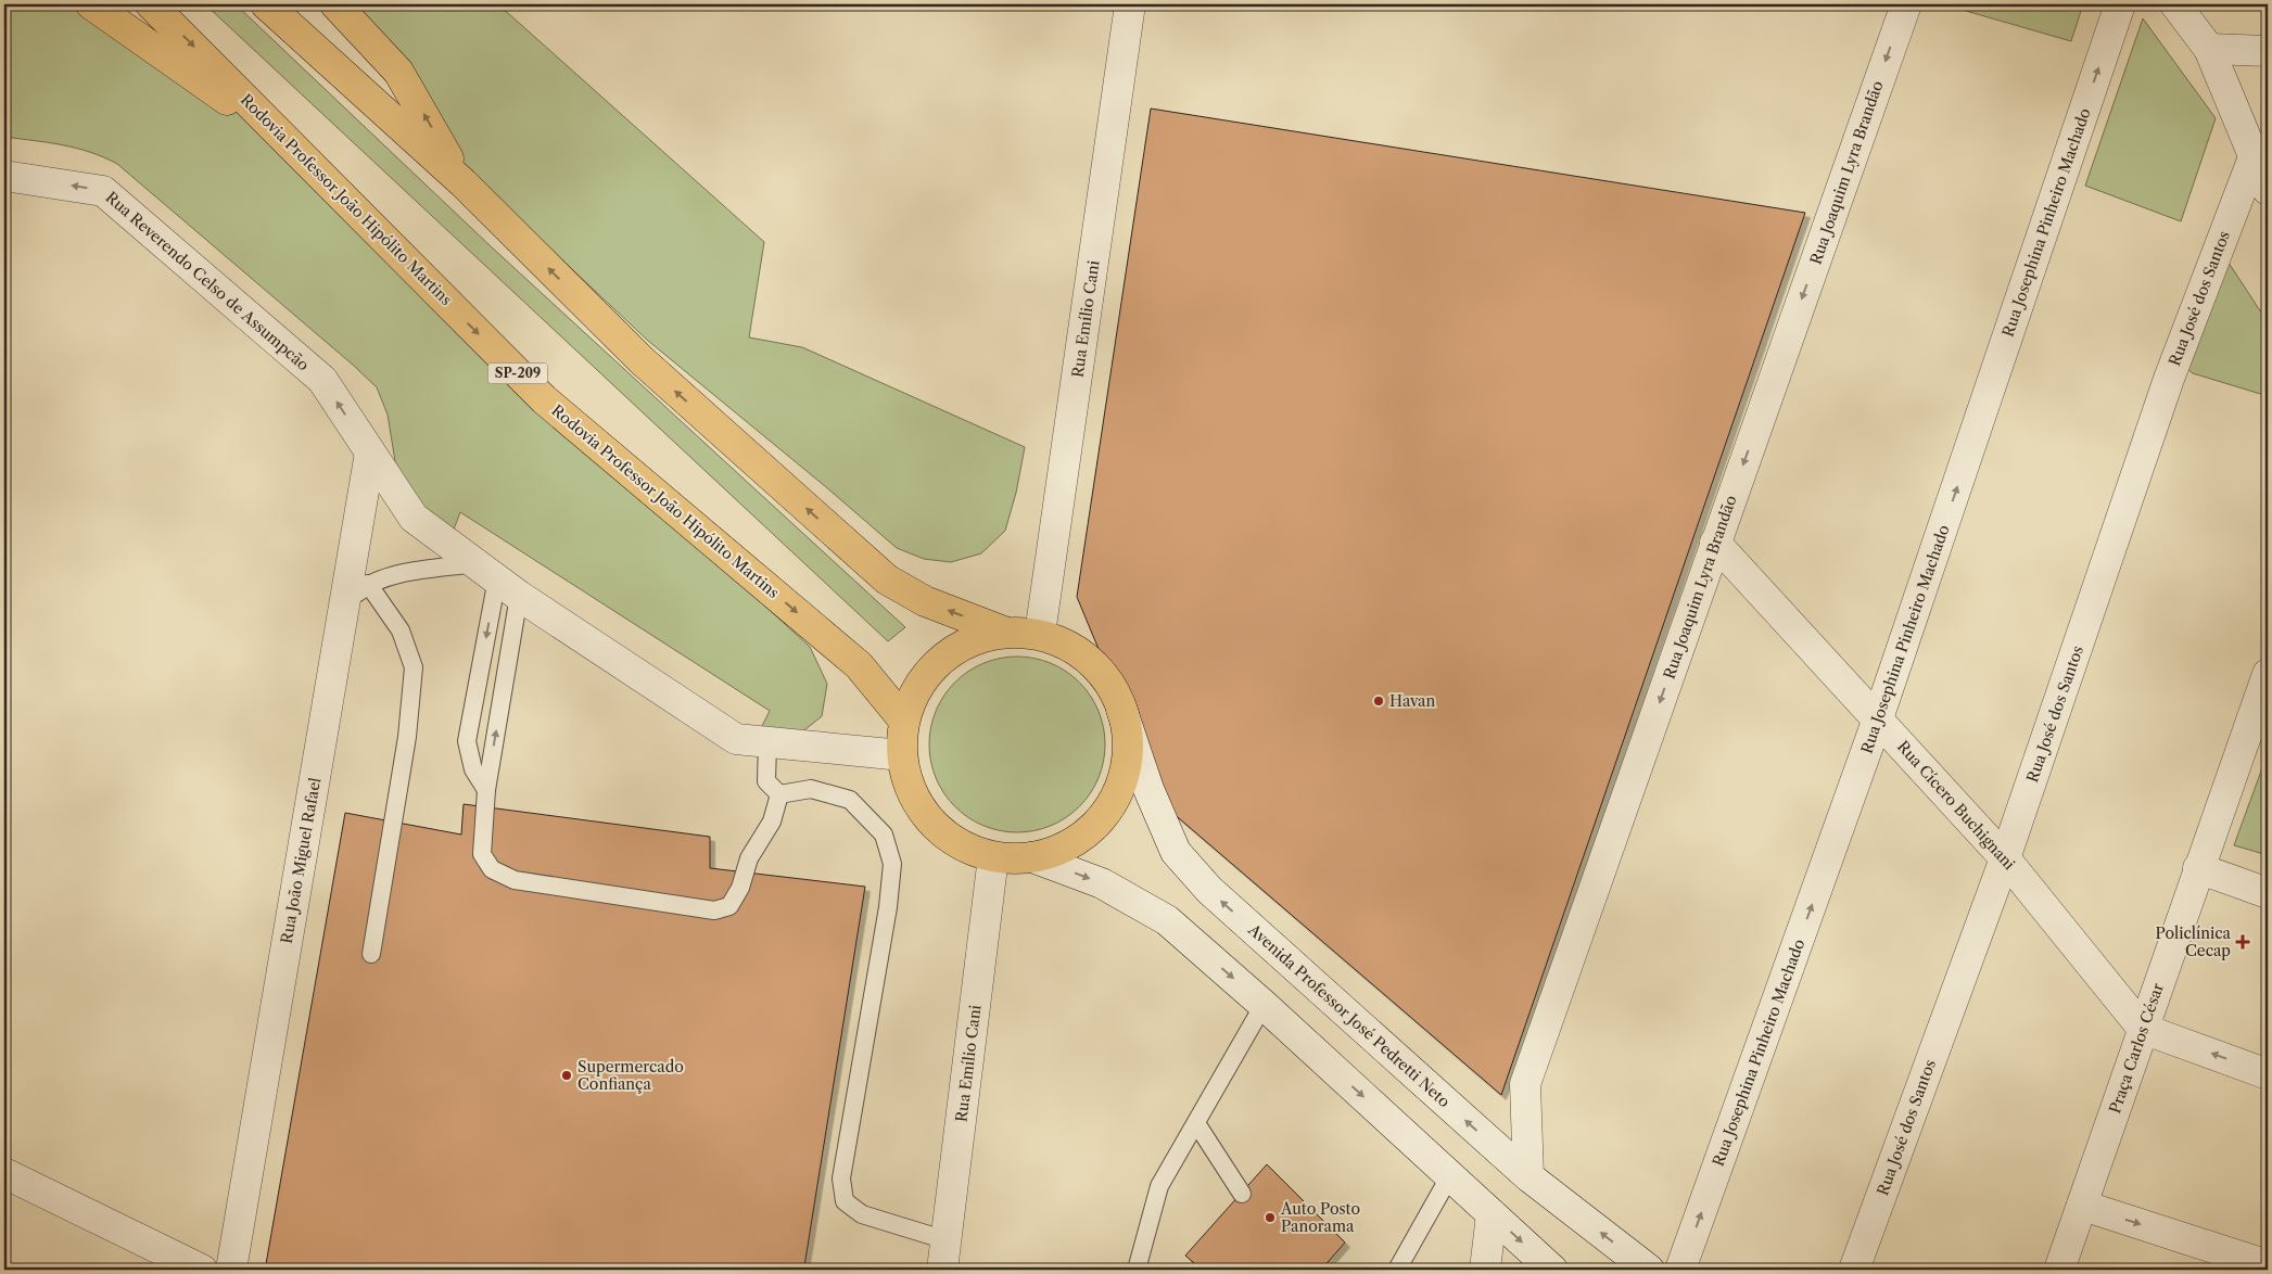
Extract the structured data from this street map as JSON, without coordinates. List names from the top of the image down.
{
  "streets": {
    "highway": ["Rodovia Professor João Hipólito Martins", "SP-209"],
    "street": [
      "Rua Joaquim Lyra Brandão",
      "Rua Josephina Pinheiro Machado",
      "Rua Reverendo Celso de Assumpcão",
      "Rua José dos Santos",
      "Rua Emílio Cani",
      "Rua Cícero Buchignani",
      "Rua João Miguel Rafael",
      "Avenida Professor José Pedretti Neto",
      "Praça Carlos César"
    ]
  },
  "crossings": [
    ["Rua Joaquim Lyra Brandão", "Rua Cícero Buchignani"],
    ["Rua Joaquim Lyra Brandão", "Avenida Professor José Pedretti Neto"],
    ["Rua Josephina Pinheiro Machado", "Rua Cícero Buchignani"],
    ["Rua Reverendo Celso de Assumpcão", "Rua João Miguel Rafael"],
    ["Rua José dos Santos", "Rua Cícero Buchignani"],
    ["Rua Cícero Buchignani", "Praça Carlos César"]
  ],
  "one_way": ["Rua Joaquim Lyra Brandão", "Rua Josephina Pinheiro Machado", "Rua Reverendo Celso de Assumpcão"],
  "places": {
    "other": ["Havan", "Supermercado Confiança", "Auto Posto Panorama"],
    "health": ["Policlínica Cecap"]
  }
}
